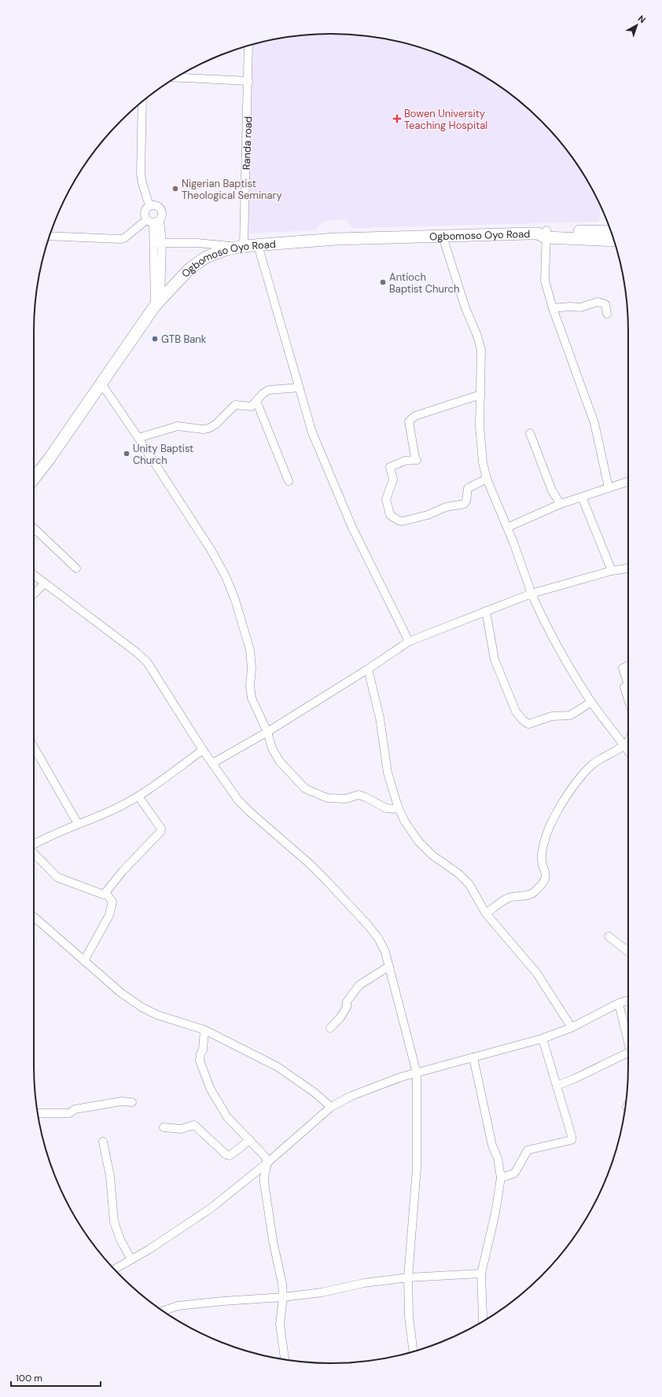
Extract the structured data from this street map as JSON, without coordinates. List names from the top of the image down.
{
  "streets": {
    "highway": ["Ogbomoso Oyo Road"],
    "street": ["Randa road"]
  },
  "crossings": [
    ["Randa road", "Ogbomoso Oyo Road"]
  ],
  "places": {
    "health": ["Bowen University Teaching Hospital"],
    "other": [
      "Nigerian Baptist Theological Seminary",
      "Antioch Baptist Church",
      "GTB Bank",
      "Unity Baptist Church"
    ]
  },
  "scale_bar": "100 m",
  "north": "top right"
}
